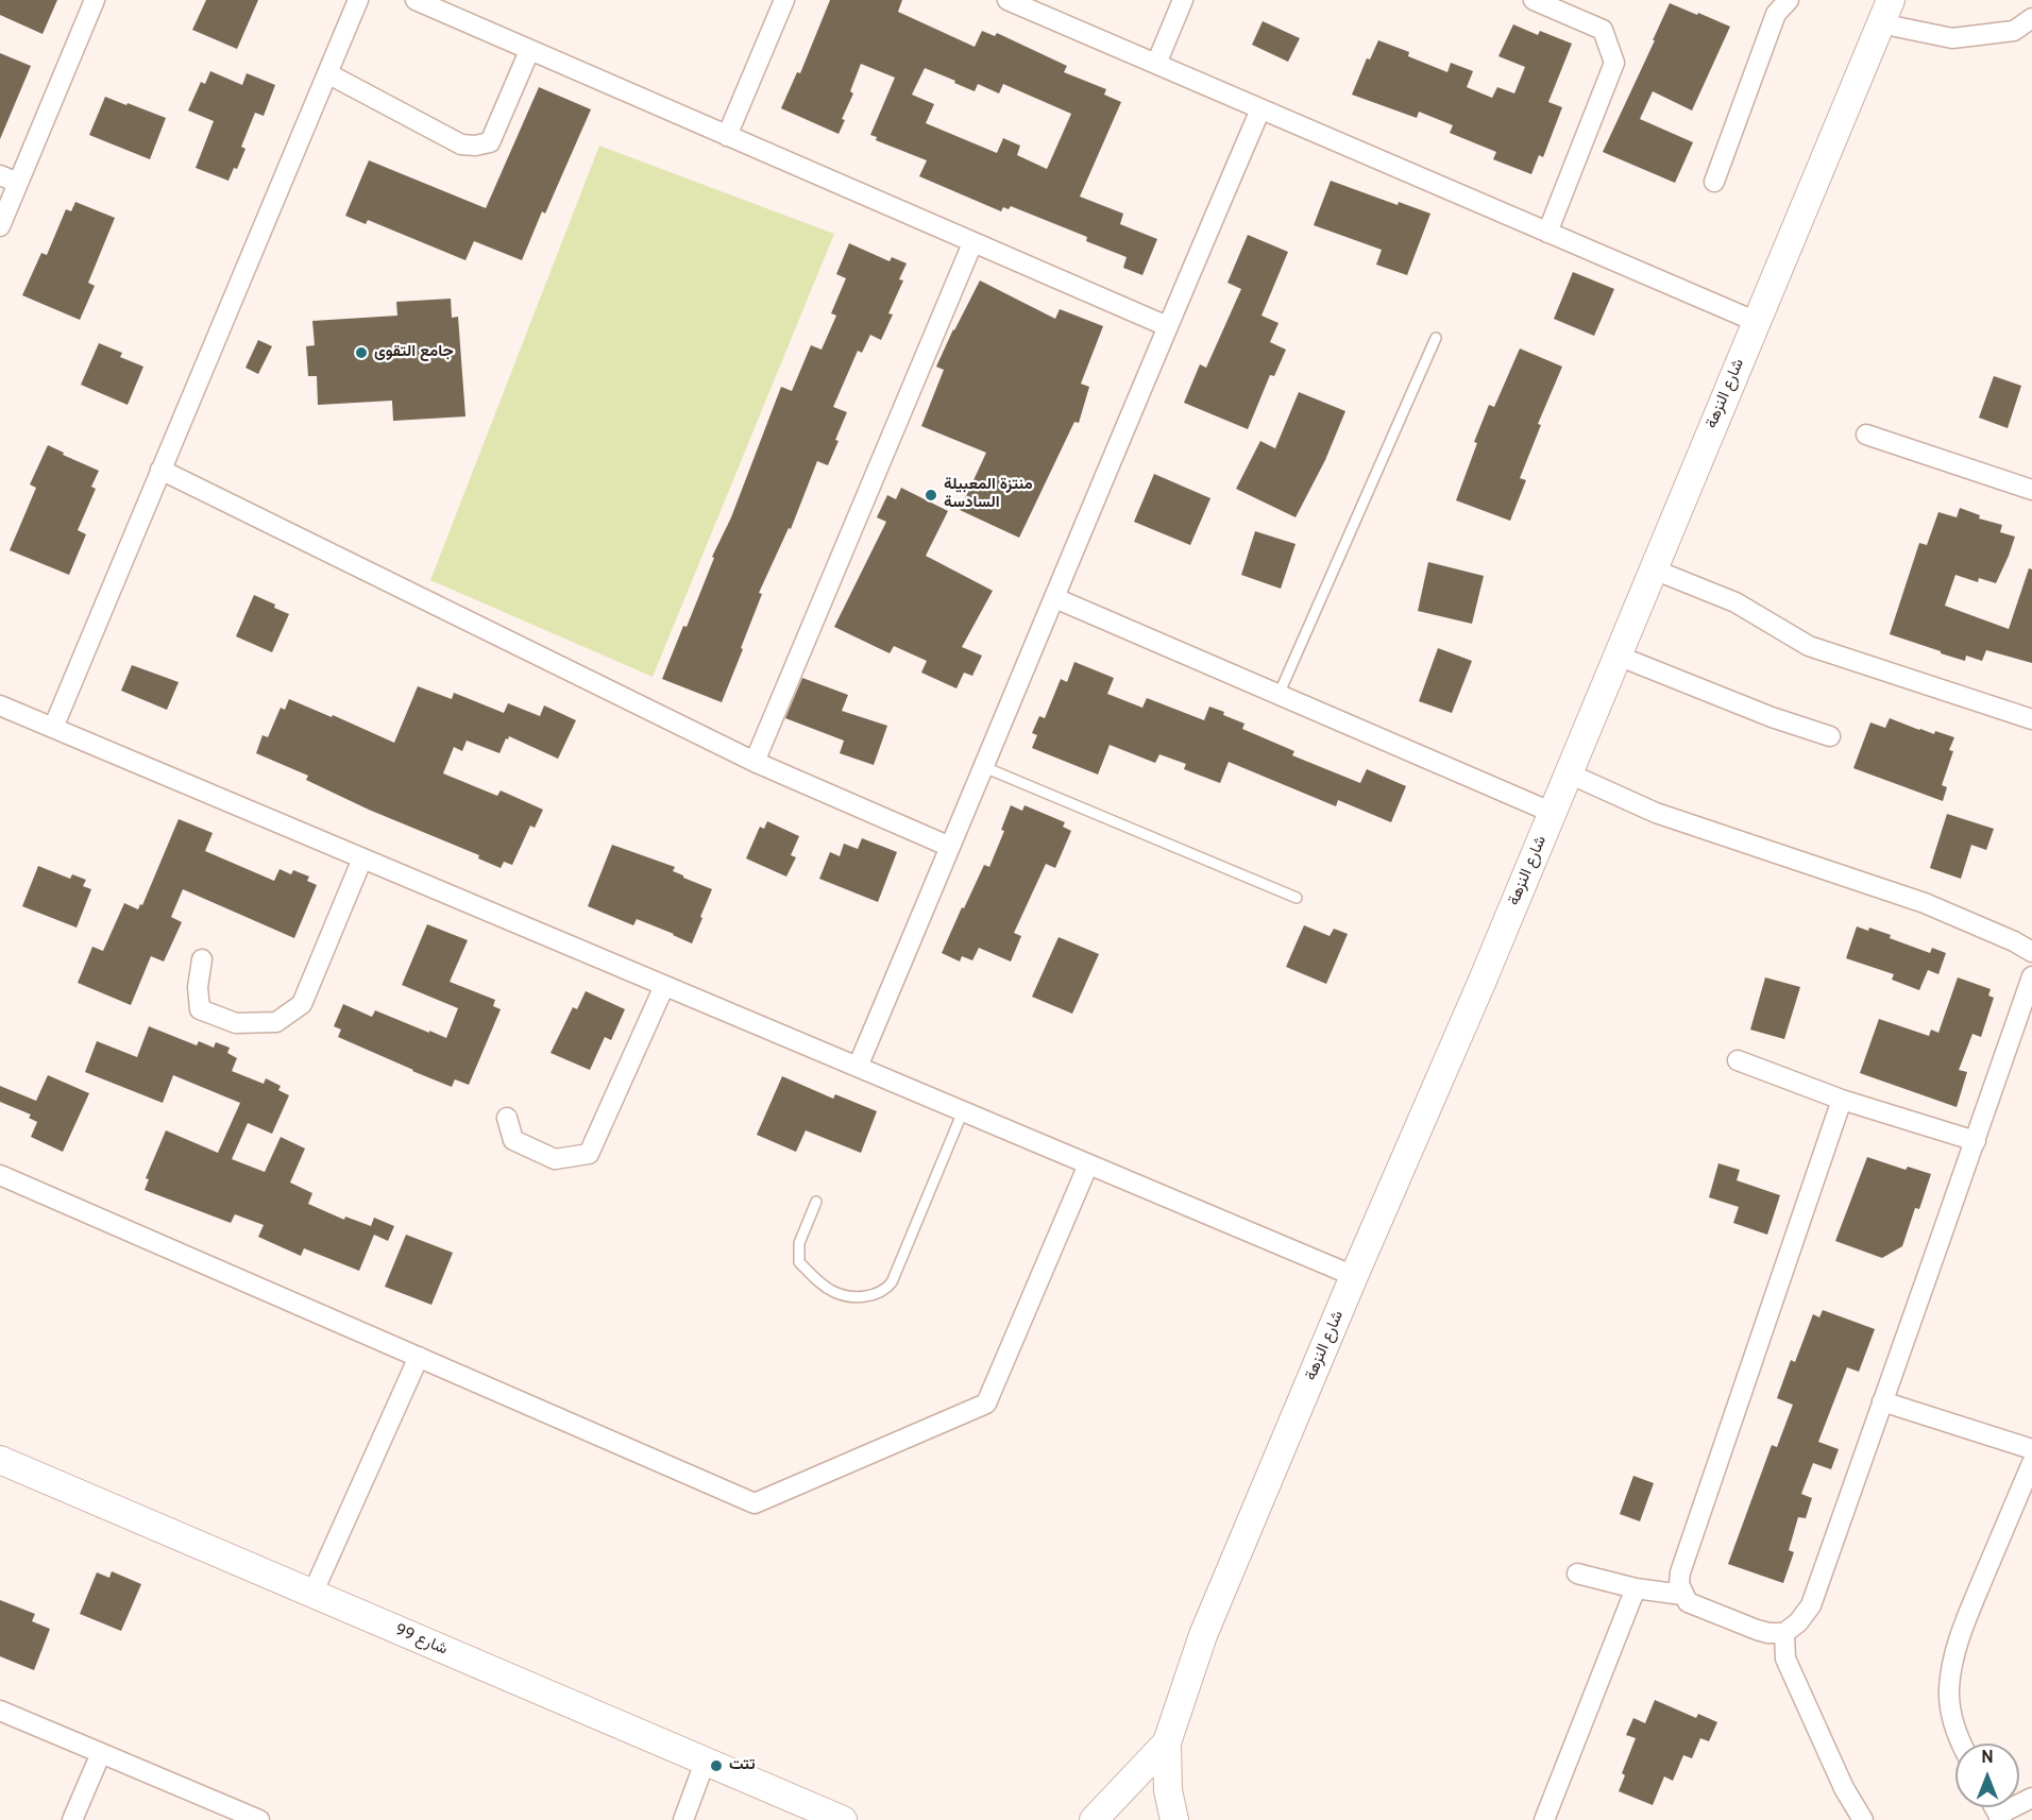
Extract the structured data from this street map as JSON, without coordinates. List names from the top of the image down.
{
  "streets": {
    "main road": ["شارع النزهة", "شارع 99"]
  },
  "places": ["جامع التقوى", "منتزة المعبيلة السادسة", "تتت"],
  "north": "top"
}
